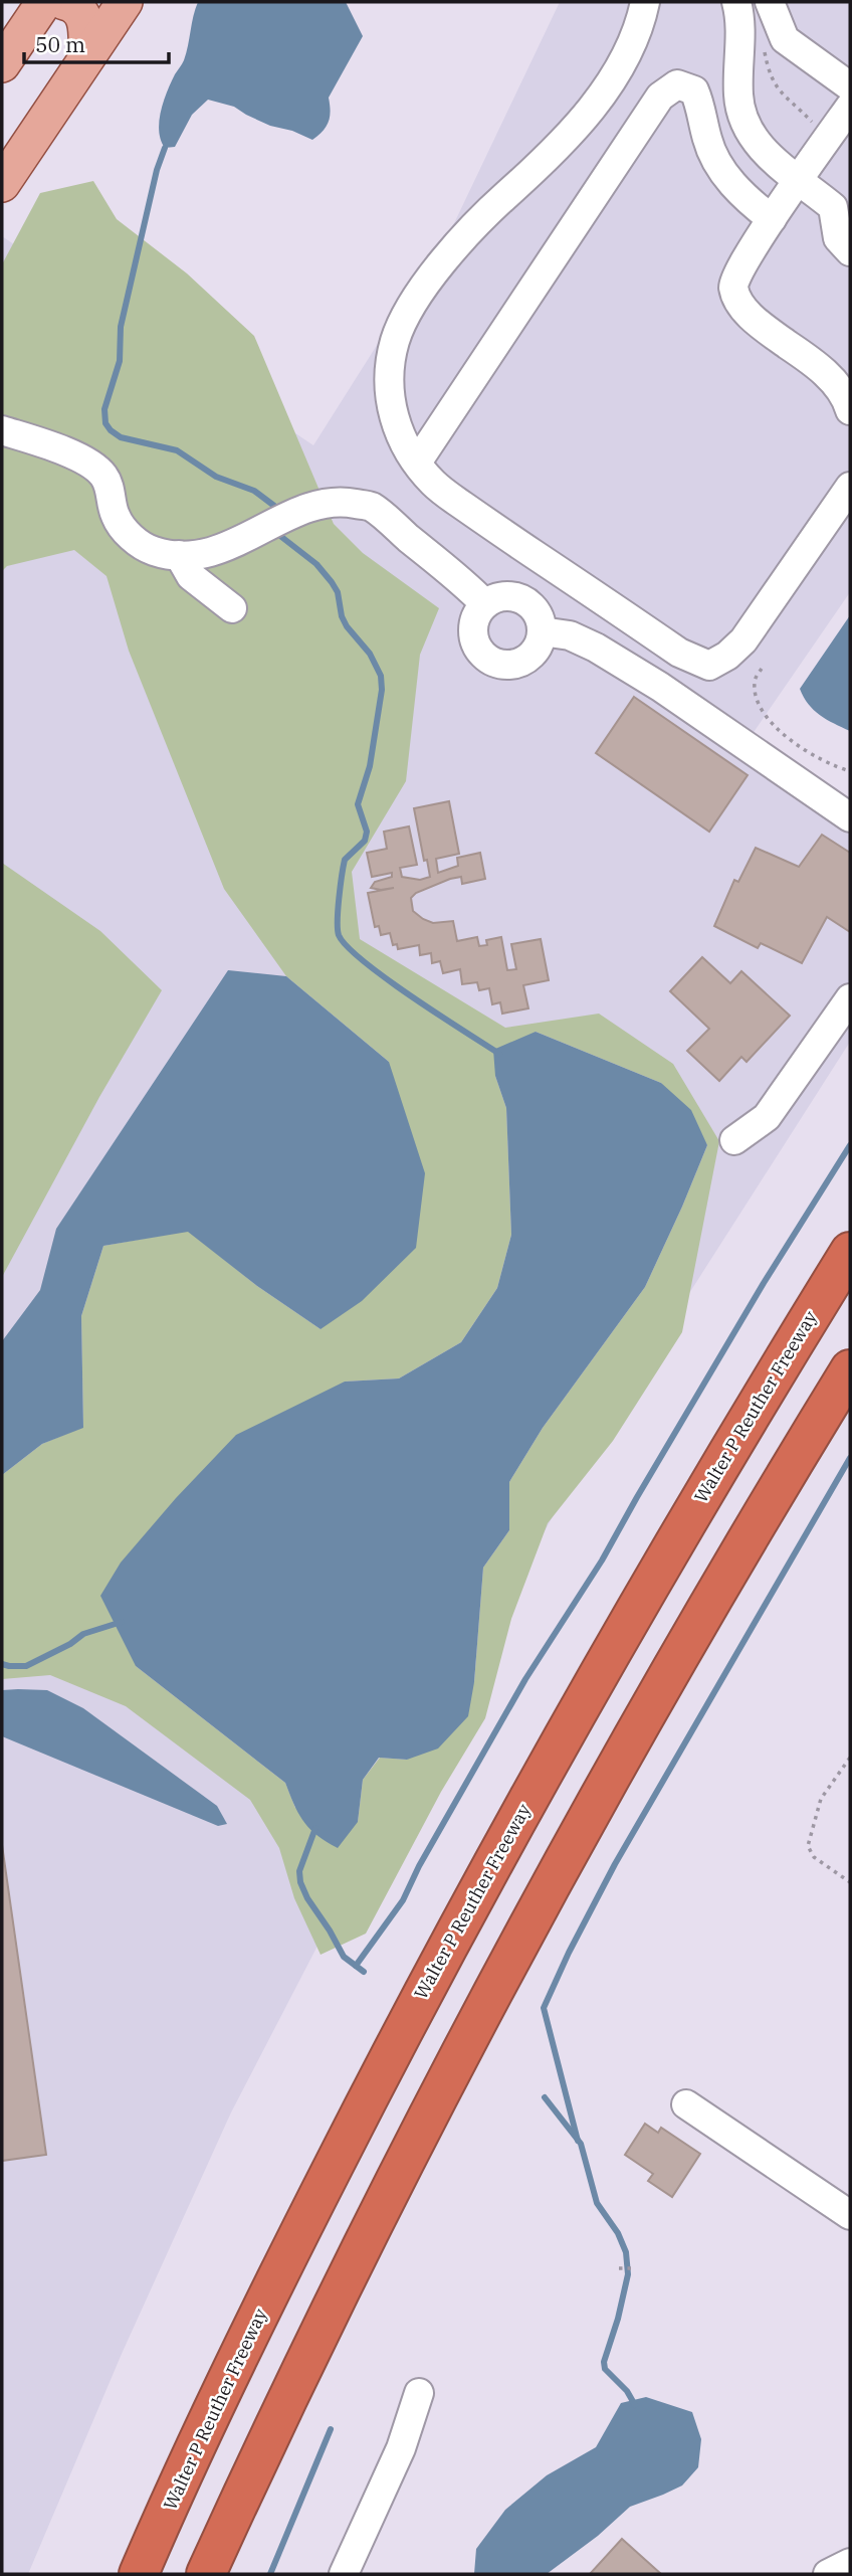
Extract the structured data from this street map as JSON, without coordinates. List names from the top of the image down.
{
  "streets": {
    "highway": ["Walter P Reuther Freeway"]
  },
  "scale_bar": "50 m"
}
